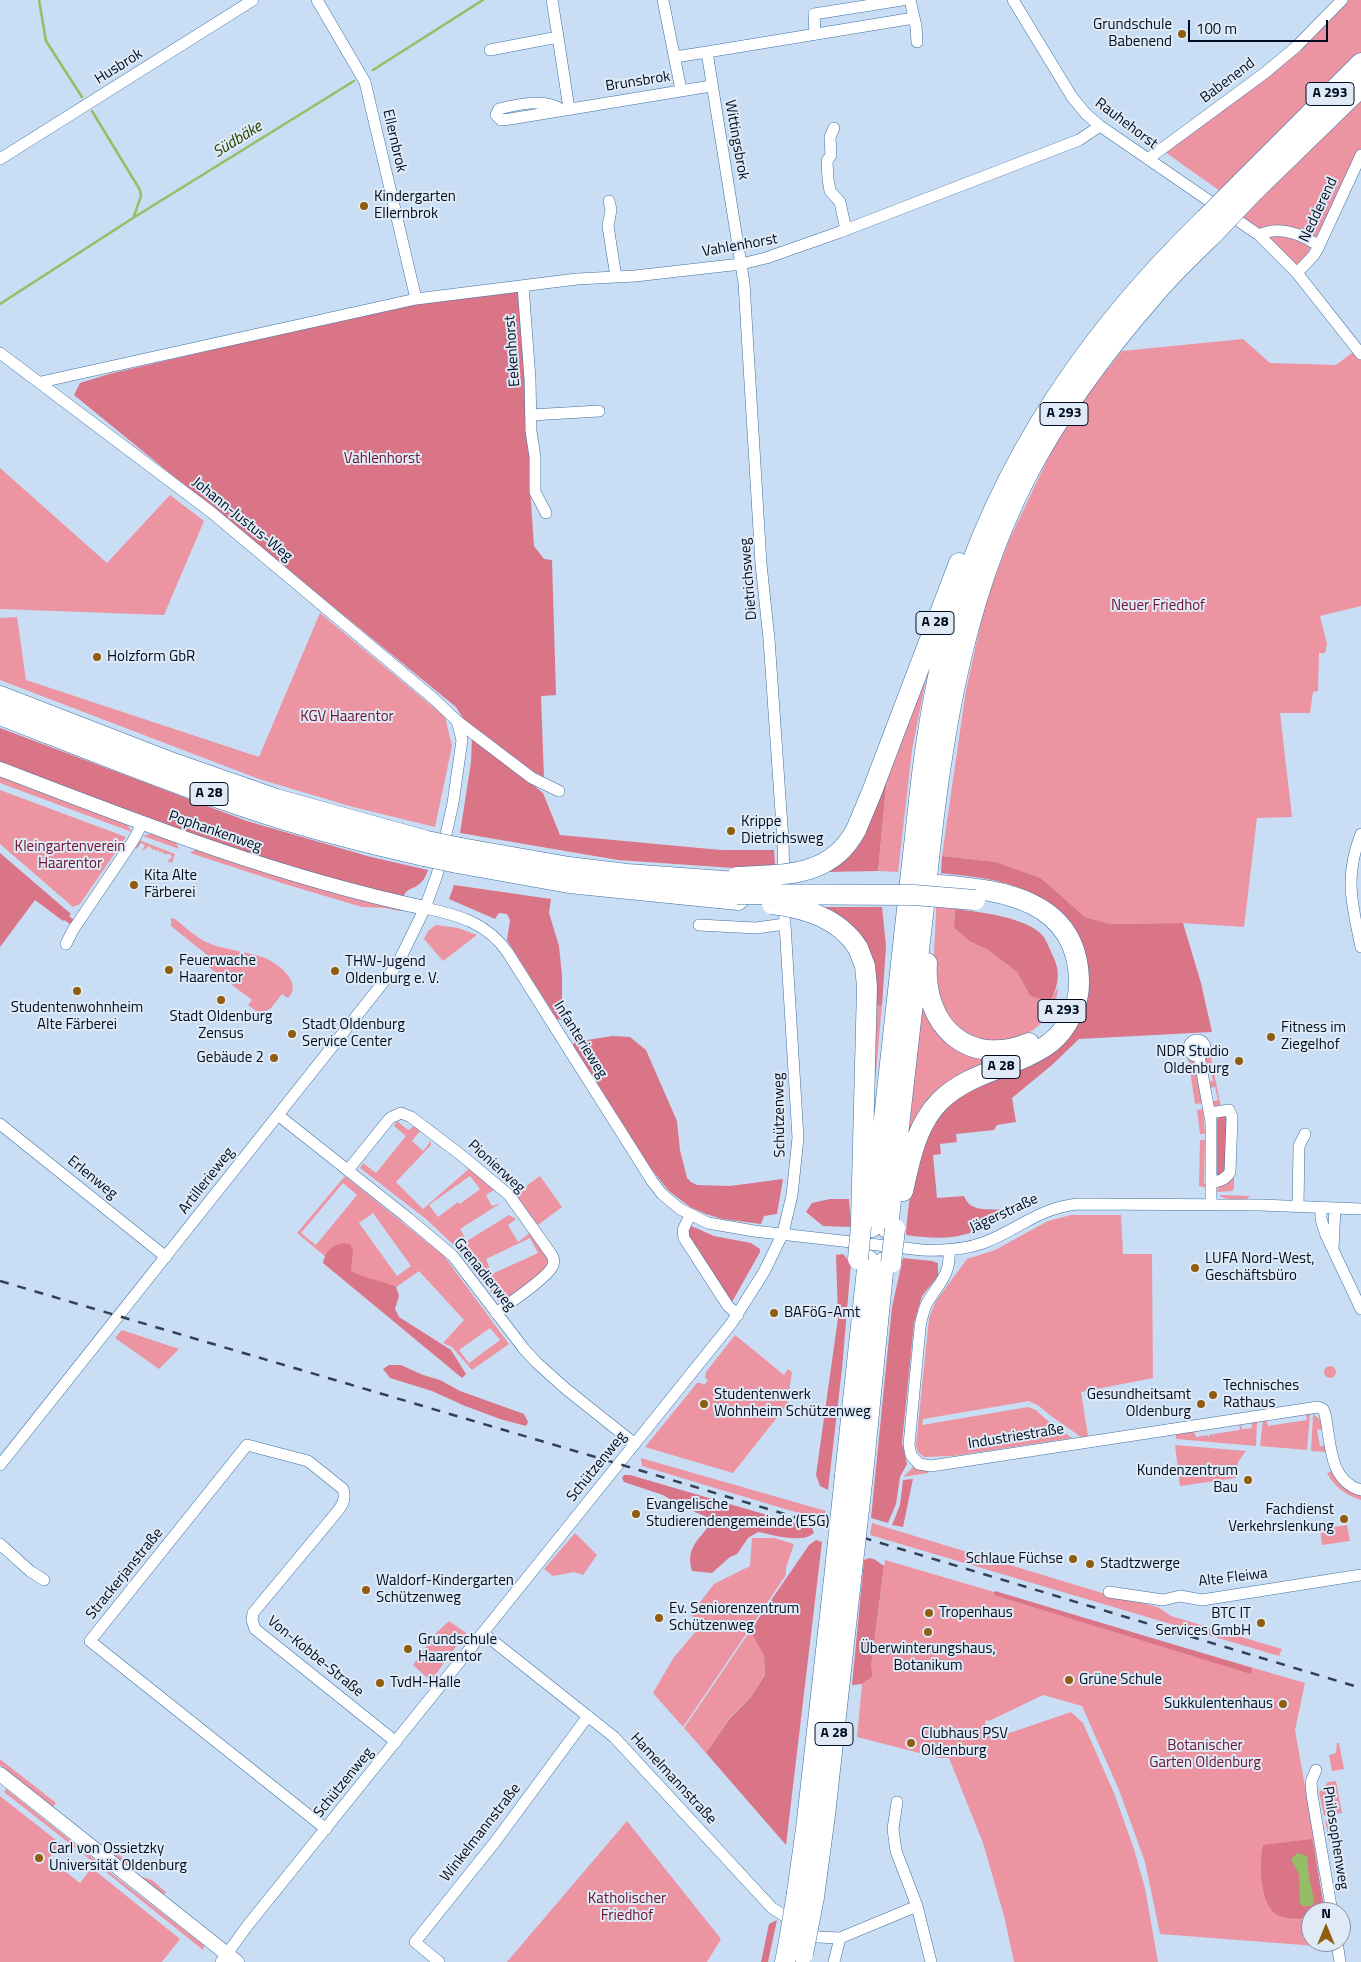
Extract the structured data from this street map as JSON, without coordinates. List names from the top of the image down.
{
  "streets": {
    "highway": ["A 293", "A 28"],
    "street": [
      "Husbrok",
      "Babenend",
      "Brunsbrok",
      "Rauhehorst",
      "Wittingsbrok",
      "Ellernbrok",
      "Nedderend",
      "Vahlenhorst",
      "Eekenhorst",
      "Johann-Justus-Weg",
      "Dietrichsweg",
      "Pophankenweg",
      "Infanterieweg",
      "Schützenweg",
      "Pionierweg",
      "Erlenweg",
      "Artillerieweg",
      "Jägerstraße",
      "Grenadierweg",
      "Industriestraße",
      "Strackerjanstraße",
      "Alte Fleiwa",
      "Von-Kobbe-Straße",
      "Hamelmannstraße",
      "Winkelmannstraße",
      "Philosophenweg"
    ]
  },
  "crossings": [
    ["Babenend", "Rauhehorst"],
    ["Brunsbrok", "Wittingsbrok"],
    ["A 293", "A 28"],
    ["A 293", "Jägerstraße"],
    ["Rauhehorst", "Nedderend"],
    ["Rauhehorst", "Vahlenhorst"],
    ["Wittingsbrok", "Vahlenhorst"],
    ["Wittingsbrok", "Dietrichsweg"],
    ["Ellernbrok", "Vahlenhorst"],
    ["Vahlenhorst", "Eekenhorst"],
    ["Vahlenhorst", "Johann-Justus-Weg"],
    ["Vahlenhorst", "Dietrichsweg"],
    ["Dietrichsweg", "Schützenweg"],
    ["A 28", "Jägerstraße"],
    ["Pophankenweg", "Infanterieweg"],
    ["Pophankenweg", "Artillerieweg"],
    ["Infanterieweg", "Schützenweg"],
    ["Infanterieweg", "Artillerieweg"],
    ["Infanterieweg", "Jägerstraße"],
    ["Schützenweg", "Jägerstraße"],
    ["Schützenweg", "Grenadierweg"],
    ["Schützenweg", "Strackerjanstraße"],
    ["Schützenweg", "Von-Kobbe-Straße"],
    ["Schützenweg", "Hamelmannstraße"],
    ["Pionierweg", "Grenadierweg"],
    ["Erlenweg", "Artillerieweg"],
    ["Artillerieweg", "Grenadierweg"],
    ["Jägerstraße", "Industriestraße"],
    ["Strackerjanstraße", "Von-Kobbe-Straße"],
    ["Hamelmannstraße", "Winkelmannstraße"]
  ],
  "water": ["Südbäke"],
  "parks": [
    "Vahlenhorst",
    "Neuer Friedhof",
    "KGV Haarentor",
    "Kleingartenverein Haarentor",
    "Botanischer Garten Oldenburg",
    "Katholischer Friedhof"
  ],
  "places": [
    "Grundschule Babenend",
    "Kindergarten Ellernbrok",
    "Holzform GbR",
    "Krippe Dietrichsweg",
    "Kita Alte Färberei",
    "Feuerwache Haarentor",
    "THW-Jugend Oldenburg e. V.",
    "Studentenwohnheim Alte Färberei",
    "Stadt Oldenburg Zensus",
    "Stadt Oldenburg Service Center",
    "Fitness im Ziegelhof",
    "Gebäude 2",
    "NDR Studio Oldenburg",
    "LUFA Nord-West, Geschäftsbüro",
    "BAFöG-Amt",
    "Technisches Rathaus",
    "Studentenwerk Wohnheim Schützenweg",
    "Gesundheitsamt Oldenburg",
    "Kundenzentrum Bau",
    "Evangelische Studierendengemeinde (ESG)",
    "Fachdienst Verkehrslenkung",
    "Schlaue Füchse",
    "Stadtzwerge",
    "Waldorf-Kindergarten Schützenweg",
    "Tropenhaus",
    "Ev. Seniorenzentrum Schützenweg",
    "BTC IT Services GmbH",
    "Überwinterungshaus, Botanikum",
    "Grundschule Haarentor",
    "Grüne Schule",
    "TvdH-Halle",
    "Sukkulentenhaus",
    "Clubhaus PSV Oldenburg",
    "Carl von Ossietzky Universität Oldenburg"
  ],
  "scale_bar": "100 m",
  "north": "top"
}
